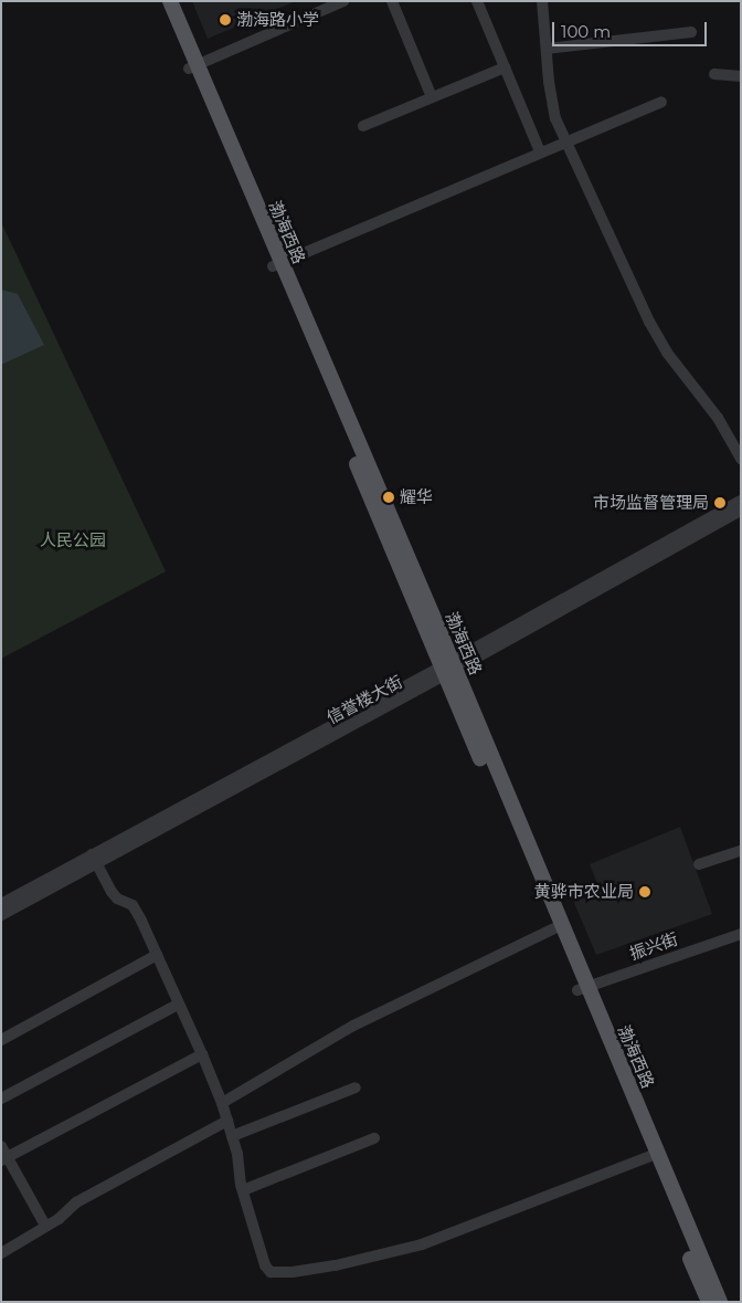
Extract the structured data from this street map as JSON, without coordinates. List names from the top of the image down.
{
  "streets": {
    "main road": ["渤海西路"],
    "street": ["信誉楼大街", "振兴街"]
  },
  "crossings": [
    ["渤海西路", "信誉楼大街"],
    ["渤海西路", "振兴街"]
  ],
  "parks": ["人民公园"],
  "places": [
    "渤海路小学",
    "耀华",
    "市场监督管理局",
    "黄骅市农业局"
  ],
  "scale_bar": "100 m"
}
